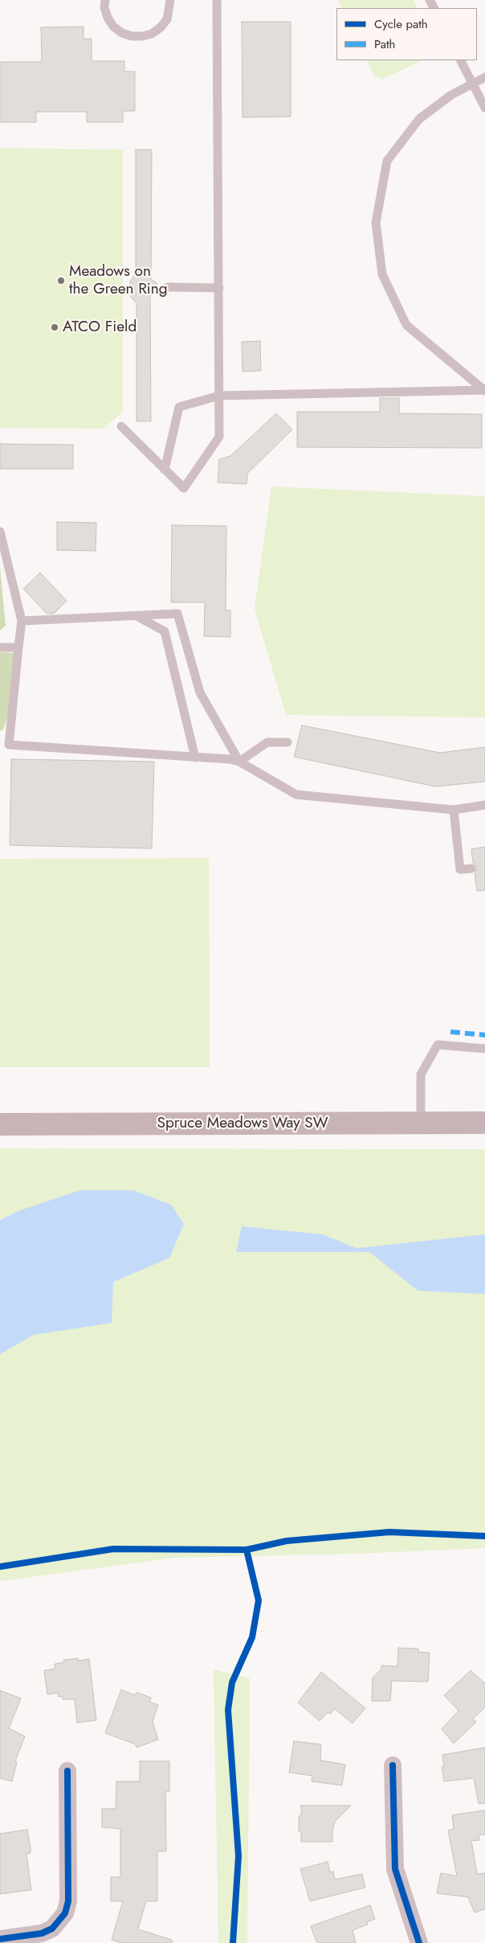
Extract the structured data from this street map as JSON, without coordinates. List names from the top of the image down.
{
  "streets": {
    "main road": ["Spruce Meadows Way SW"]
  },
  "places": ["Meadows on the Green Ring", "ATCO Field"],
  "legend": ["Cycle path", "Path"]
}
